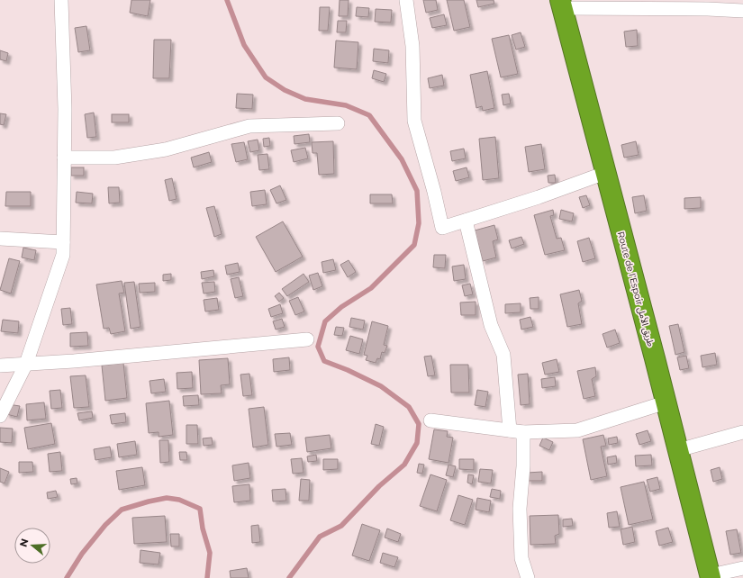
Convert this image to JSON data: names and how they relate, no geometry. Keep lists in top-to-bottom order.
{
  "streets": {
    "highway": ["Route de l’Espoir طريق الأمل"]
  },
  "north": "left"
}
